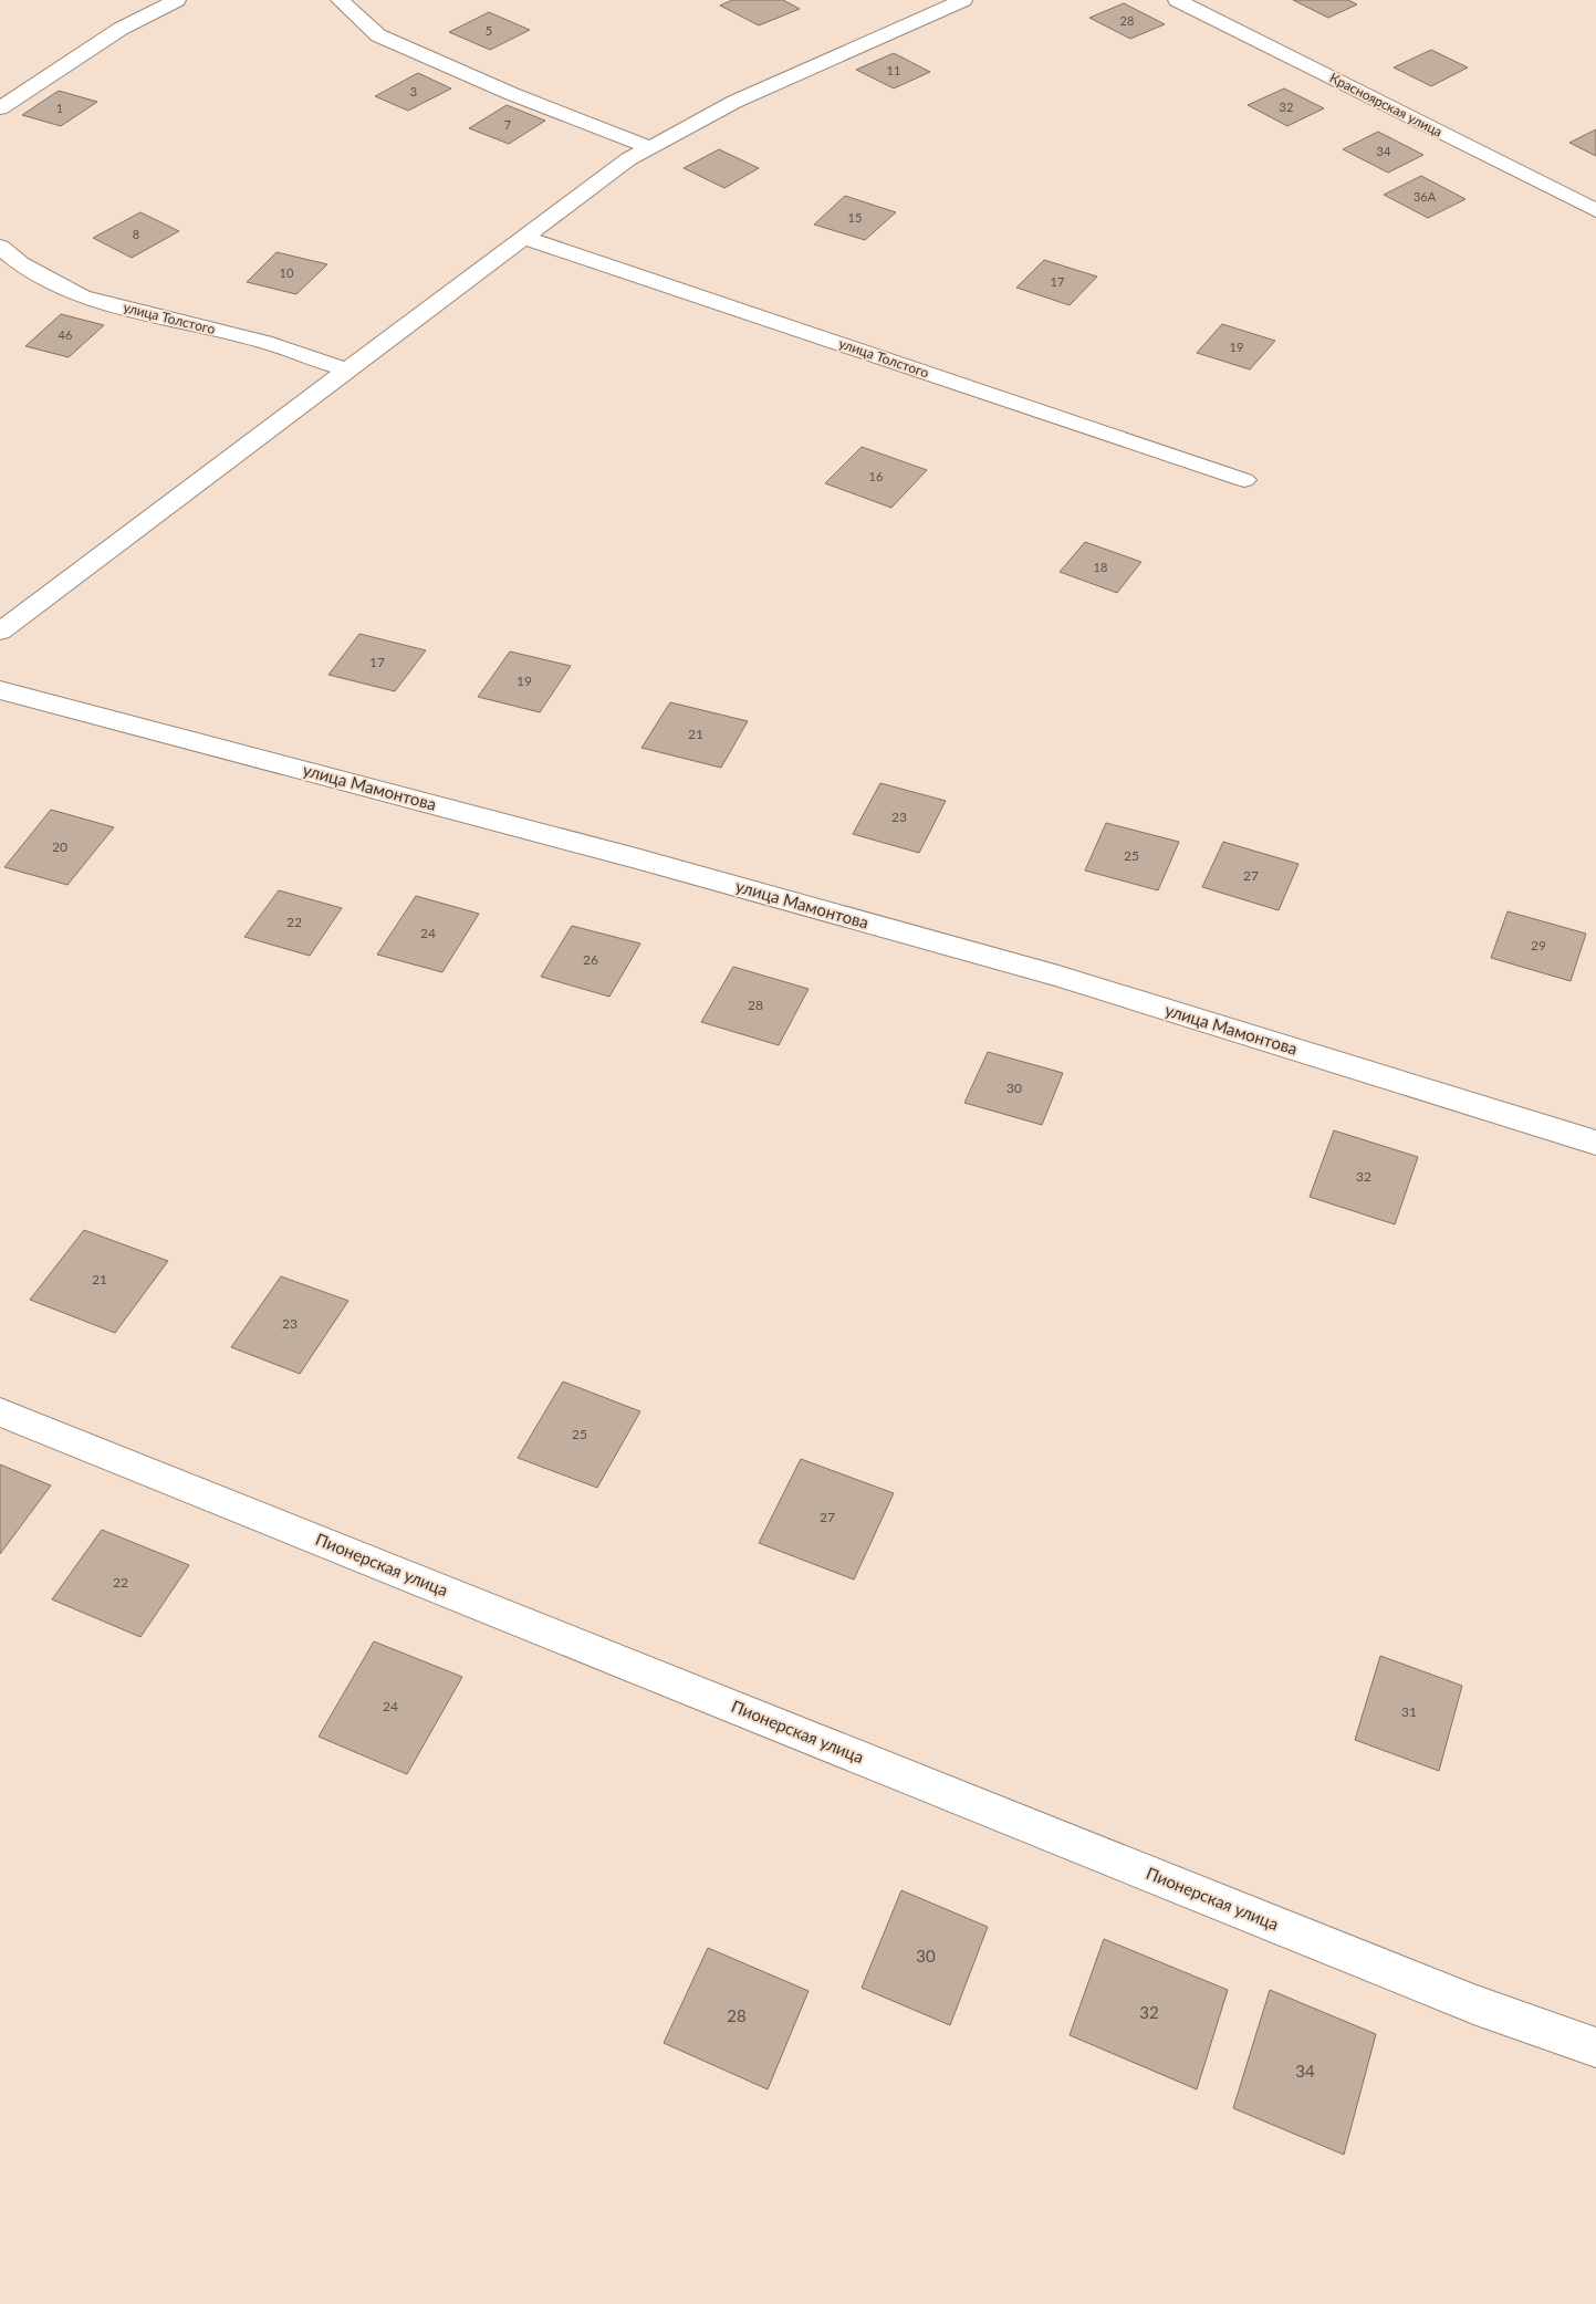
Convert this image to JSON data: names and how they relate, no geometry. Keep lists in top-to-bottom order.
{
  "streets": {
    "street": [
      "Красноярская улица",
      "улица Толстого",
      "улица Мамонтова",
      "Пионерская улица"
    ]
  },
  "house_numbers": [
    "28",
    "5",
    "11",
    "3",
    "32",
    "1",
    "7",
    "34",
    "36А",
    "15",
    "8",
    "10",
    "17",
    "46",
    "19",
    "16",
    "18",
    "17",
    "19",
    "21",
    "23",
    "20",
    "25",
    "27",
    "22",
    "24",
    "29",
    "26",
    "28",
    "30",
    "32",
    "21",
    "23",
    "25",
    "27",
    "22",
    "24",
    "31",
    "30",
    "32",
    "28",
    "34"
  ]
}
